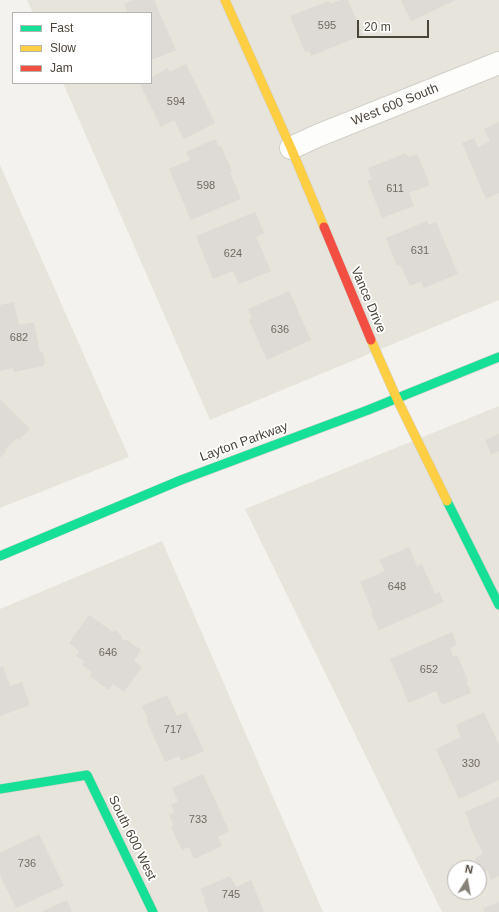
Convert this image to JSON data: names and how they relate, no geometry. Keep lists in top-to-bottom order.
{
  "streets": {
    "street": [
      "West 600 South",
      "Vance Drive",
      "Layton Parkway",
      "South 600 West"
    ]
  },
  "crossings": [
    ["West 600 South", "Vance Drive"],
    ["Vance Drive", "Layton Parkway"]
  ],
  "house_numbers": [
    "595",
    "594",
    "598",
    "611",
    "631",
    "624",
    "636",
    "682",
    "648",
    "646",
    "652",
    "717",
    "330",
    "733",
    "736",
    "745"
  ],
  "legend": ["Fast", "Slow", "Jam"],
  "scale_bar": "20 m",
  "north": "top"
}
